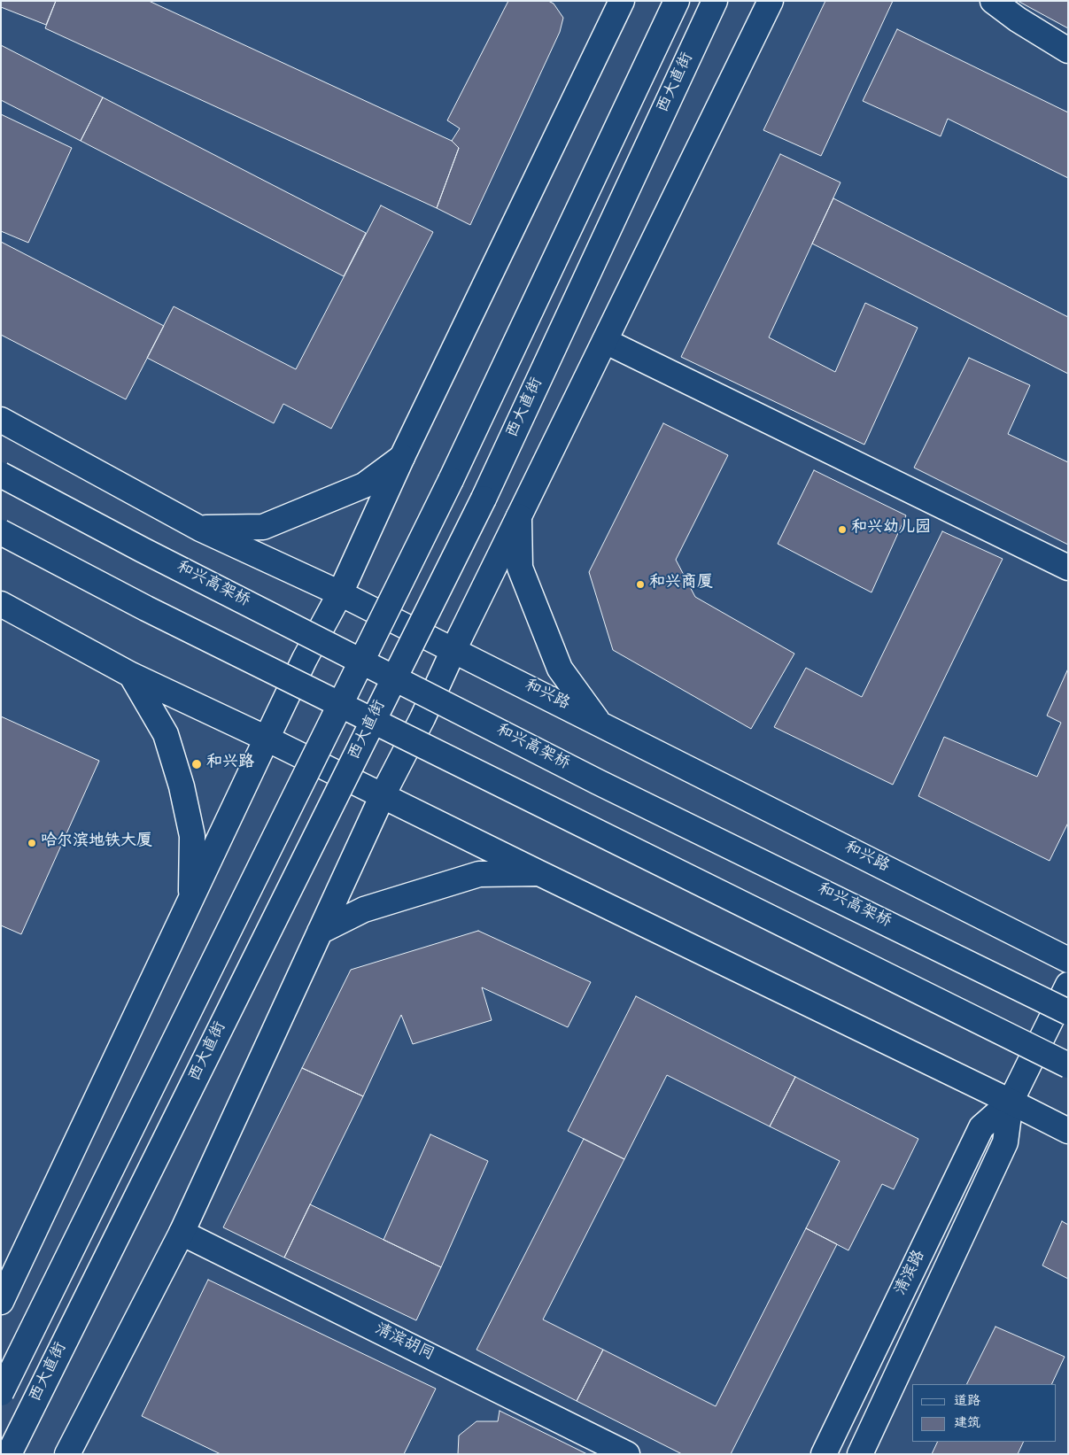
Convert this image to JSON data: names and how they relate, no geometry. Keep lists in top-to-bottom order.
{
  "streets": {
    "main road": [
      "西大直街",
      "和兴高架桥",
      "和兴路",
      "清滨路",
      "清滨胡同"
    ]
  },
  "places": [
    "和兴幼儿园",
    "和兴商厦",
    "和兴路",
    "哈尔滨地铁大厦"
  ],
  "legend": ["道路", "建筑"]
}
